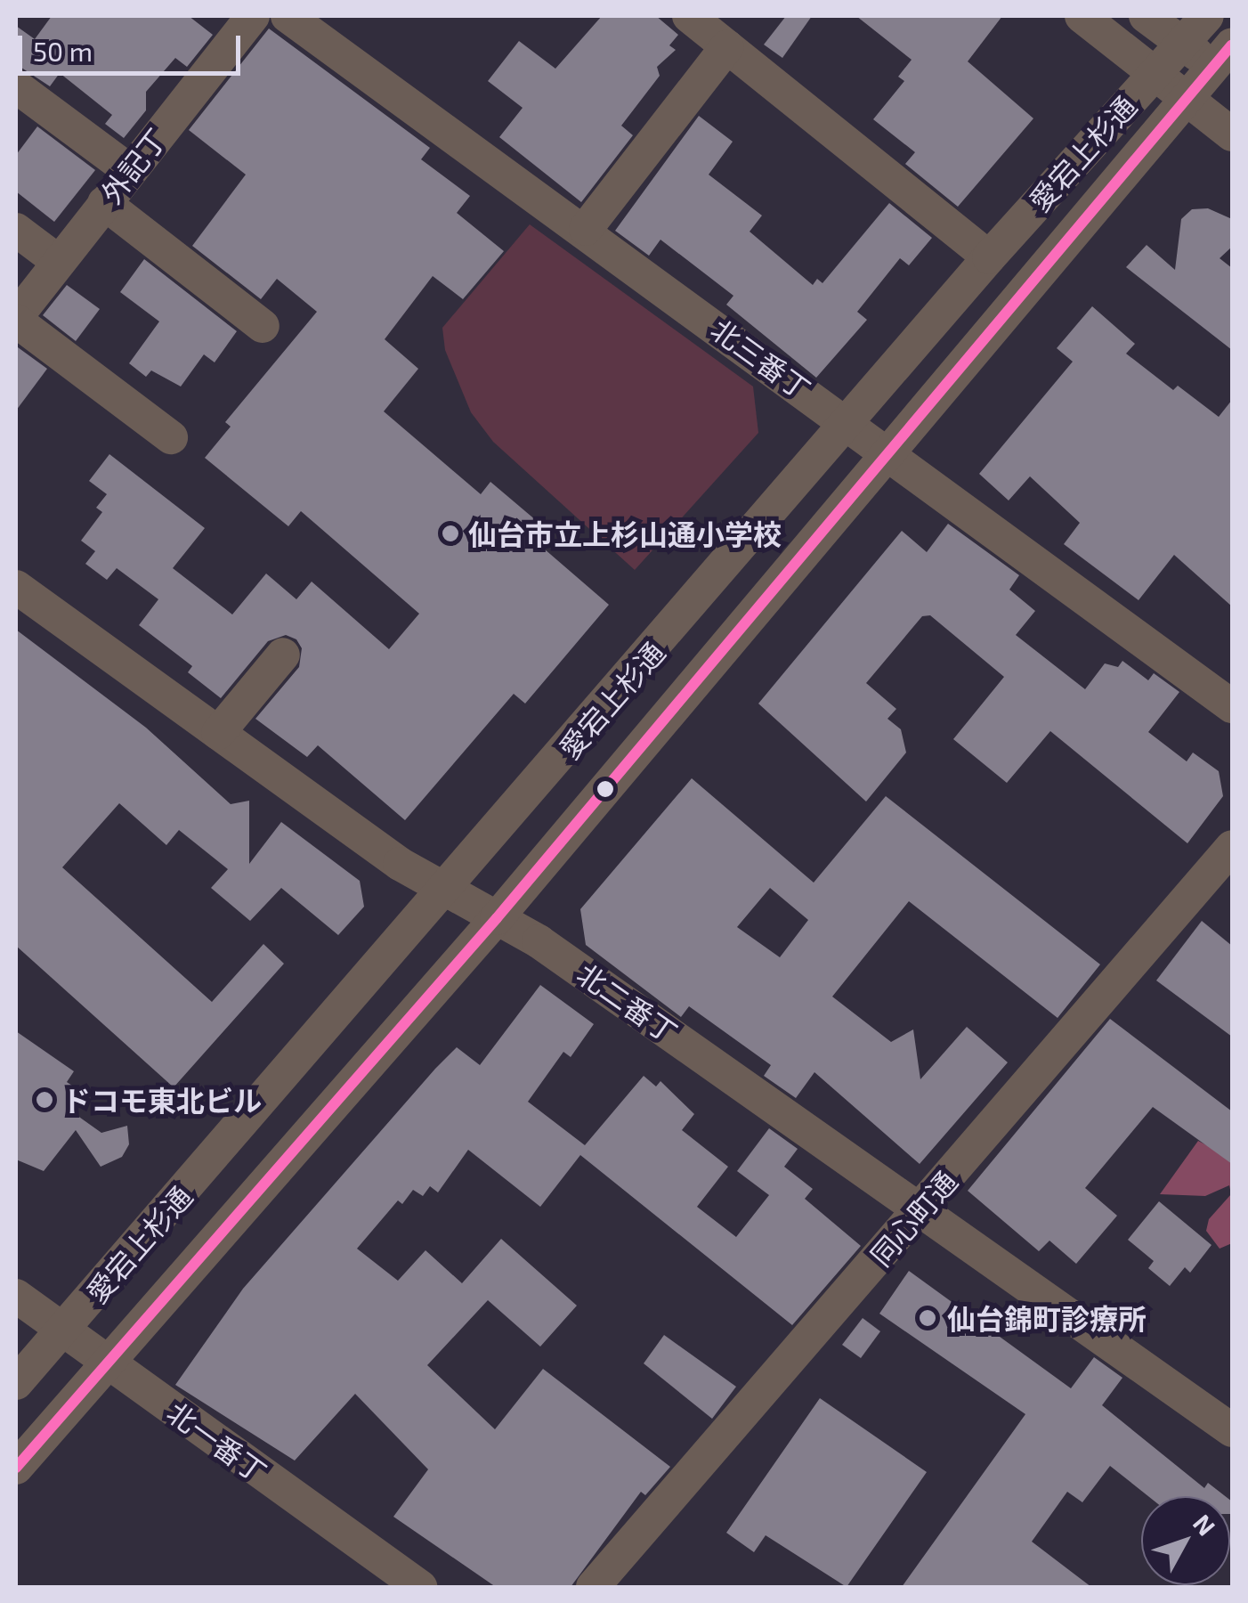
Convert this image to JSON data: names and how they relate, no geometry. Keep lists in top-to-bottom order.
{
  "streets": {
    "street": [
      "愛宕上杉通",
      "外記丁",
      "北三番丁",
      "北二番丁",
      "同心町通",
      "北一番丁"
    ]
  },
  "crossings": [
    ["愛宕上杉通", "北三番丁"],
    ["愛宕上杉通", "北二番丁"],
    ["愛宕上杉通", "北一番丁"],
    ["北二番丁", "同心町通"]
  ],
  "places": ["仙台市立上杉山通小学校", "ドコモ東北ビル", "仙台錦町診療所"],
  "scale_bar": "50 m",
  "north": "top right"
}
